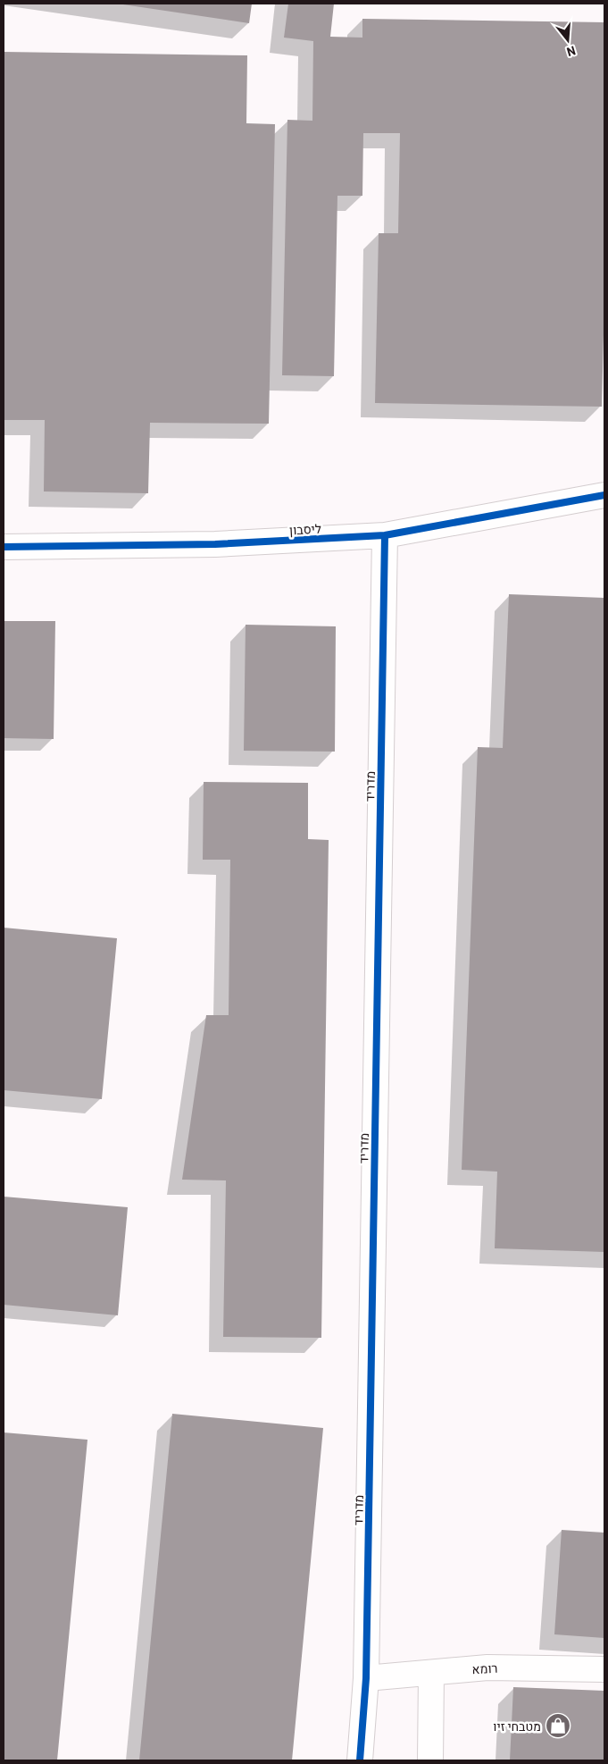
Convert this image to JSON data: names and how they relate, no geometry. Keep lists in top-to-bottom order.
{
  "streets": {
    "street": ["ליסבון", "מדריד", "רומא"]
  },
  "crossings": [
    ["ליסבון", "מדריד"],
    ["מדריד", "רומא"]
  ],
  "places": {
    "shop": ["מטבחי זיו"]
  },
  "north": "bottom"
}
